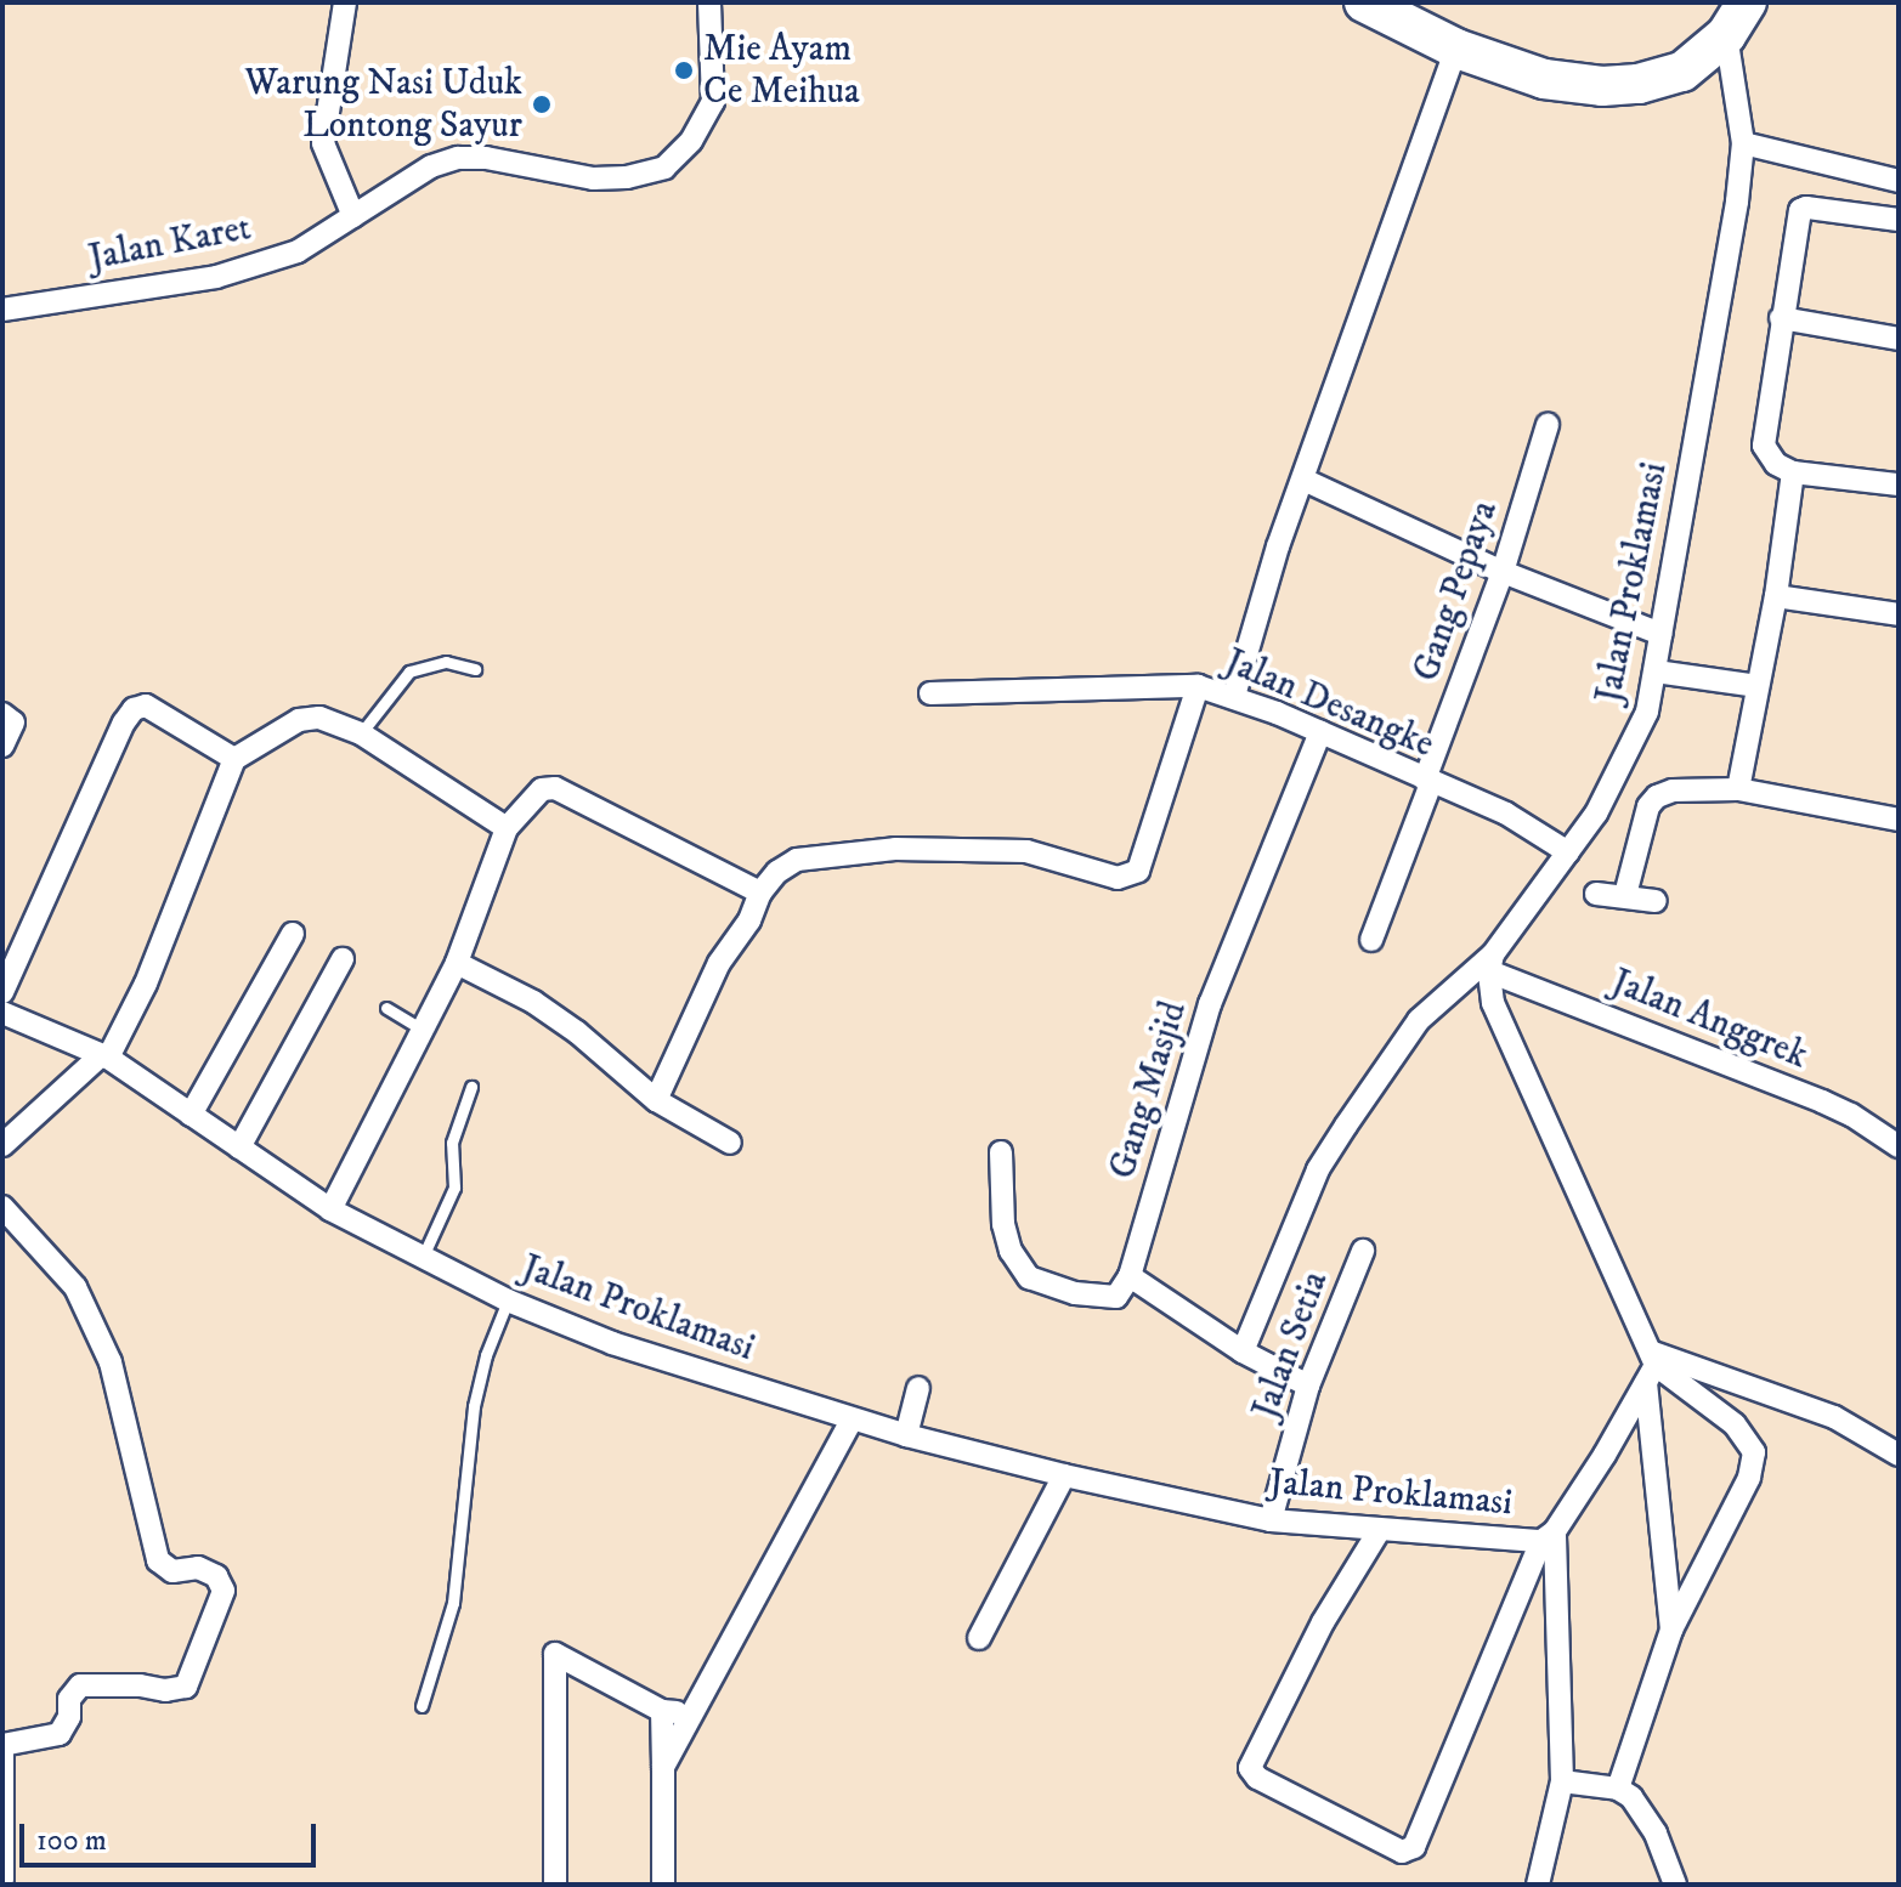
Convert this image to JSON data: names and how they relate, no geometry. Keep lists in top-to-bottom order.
{
  "streets": {
    "street": [
      "Jalan Karet",
      "Jalan Proklamasi",
      "Gang Pepaya",
      "Jalan Desangke",
      "Jalan Anggrek",
      "Gang Masjid",
      "Jalan Setia"
    ]
  },
  "crossings": [
    ["Jalan Proklamasi", "Jalan Desangke"],
    ["Jalan Proklamasi", "Jalan Anggrek"],
    ["Jalan Proklamasi", "Jalan Setia"],
    ["Gang Pepaya", "Jalan Desangke"],
    ["Jalan Desangke", "Gang Masjid"]
  ],
  "places": ["Mie Ayam Ce Meihua", "Warung Nasi Uduk Lontong Sayur"],
  "scale_bar": "100 m"
}
